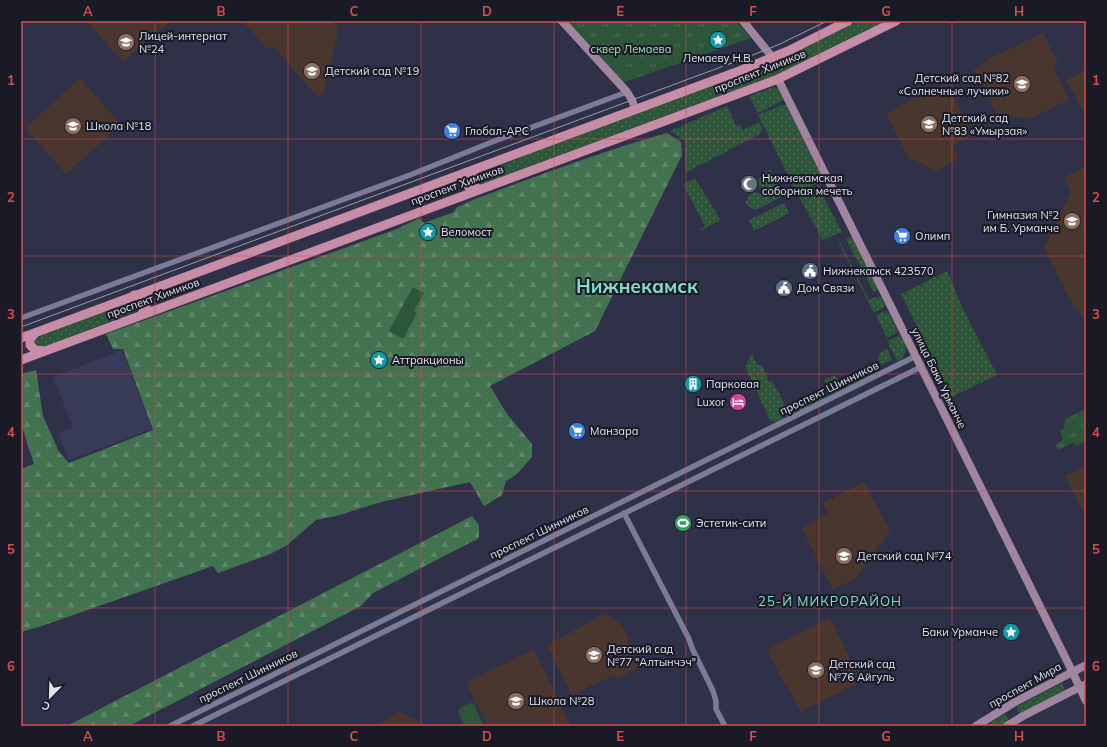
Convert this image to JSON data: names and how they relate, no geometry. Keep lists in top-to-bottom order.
{
  "streets": {
    "main road": ["проспект Химиков"],
    "street": ["улица Баки Урманче", "проспект Шинников", "проспект Мира"]
  },
  "crossings": [
    ["проспект Химиков", "улица Баки Урманче"],
    ["улица Баки Урманче", "проспект Шинников"],
    ["улица Баки Урманче", "проспект Мира"]
  ],
  "districts": ["Нижнекамск", "25-Й МИКРОРАЙОН"],
  "parks": ["сквер Лемаева"],
  "places": {
    "place": [
      "Лемаеву Н.В.",
      "Веломост",
      "Аттракционы",
      "Баки Урманче"
    ],
    "school or university": [
      "Лицей-интернат №24",
      "Детский сад №19",
      "Детский сад №82 «Солнечные лучики»",
      "Детский сад №83 «Умырзая»",
      "Школа №18",
      "Гимназия №2 им Б. Урманче",
      "Детский сад №74",
      "Детский сад №77 \"Алтынчэч\"",
      "Детский сад №76 Айгуль",
      "Школа №28"
    ],
    "supermarket": ["Глобал-АРС", "Олимп", "Манзара"],
    "mosque": ["Нижнекамская соборная мечеть"],
    "public building": ["Нижнекамск 423570", "Дом Связи"],
    "building": ["Парковая"],
    "hotel": ["Luxor"],
    "sports": ["Эстетик-сити"]
  },
  "north": "bottom left",
  "grid": {
    "columns": [
      "A",
      "B",
      "C",
      "D",
      "E",
      "F",
      "G",
      "H"
    ],
    "rows": [
      "1",
      "2",
      "3",
      "4",
      "5",
      "6"
    ]
  }
}
